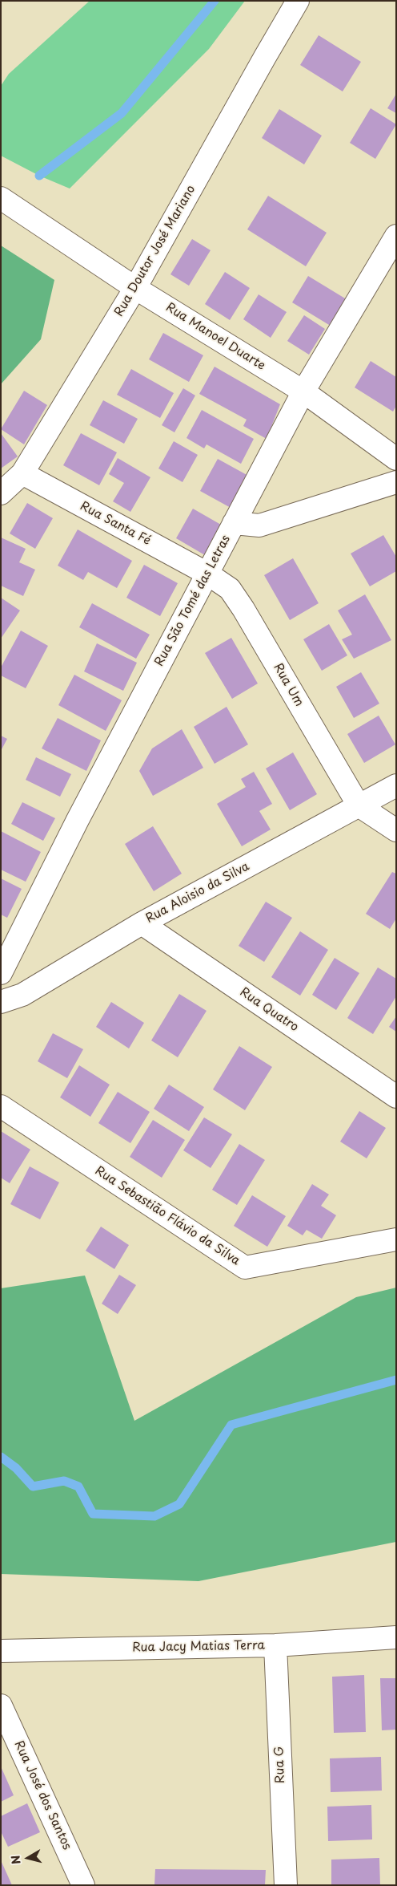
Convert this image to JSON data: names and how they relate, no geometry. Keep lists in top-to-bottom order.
{
  "streets": {
    "street": [
      "Rua Doutor José Mariano",
      "Rua Manoel Duarte",
      "Rua Santa Fé",
      "Rua São Tomé das Letras",
      "Rua Um",
      "Rua Aloisio da Silva",
      "Rua Quatro",
      "Rua Sebastião Flávio da Silva",
      "Rua Jacy Matias Terra",
      "Rua G",
      "Rua José dos Santos"
    ]
  },
  "crossings": [
    ["Rua Doutor José Mariano", "Rua Manoel Duarte"],
    ["Rua Doutor José Mariano", "Rua Santa Fé"],
    ["Rua Manoel Duarte", "Rua São Tomé das Letras"],
    ["Rua Santa Fé", "Rua São Tomé das Letras"],
    ["Rua Santa Fé", "Rua Um"],
    ["Rua São Tomé das Letras", "Rua Um"],
    ["Rua Um", "Rua Aloisio da Silva"],
    ["Rua Aloisio da Silva", "Rua Quatro"],
    ["Rua Jacy Matias Terra", "Rua G"]
  ],
  "north": "left"
}
